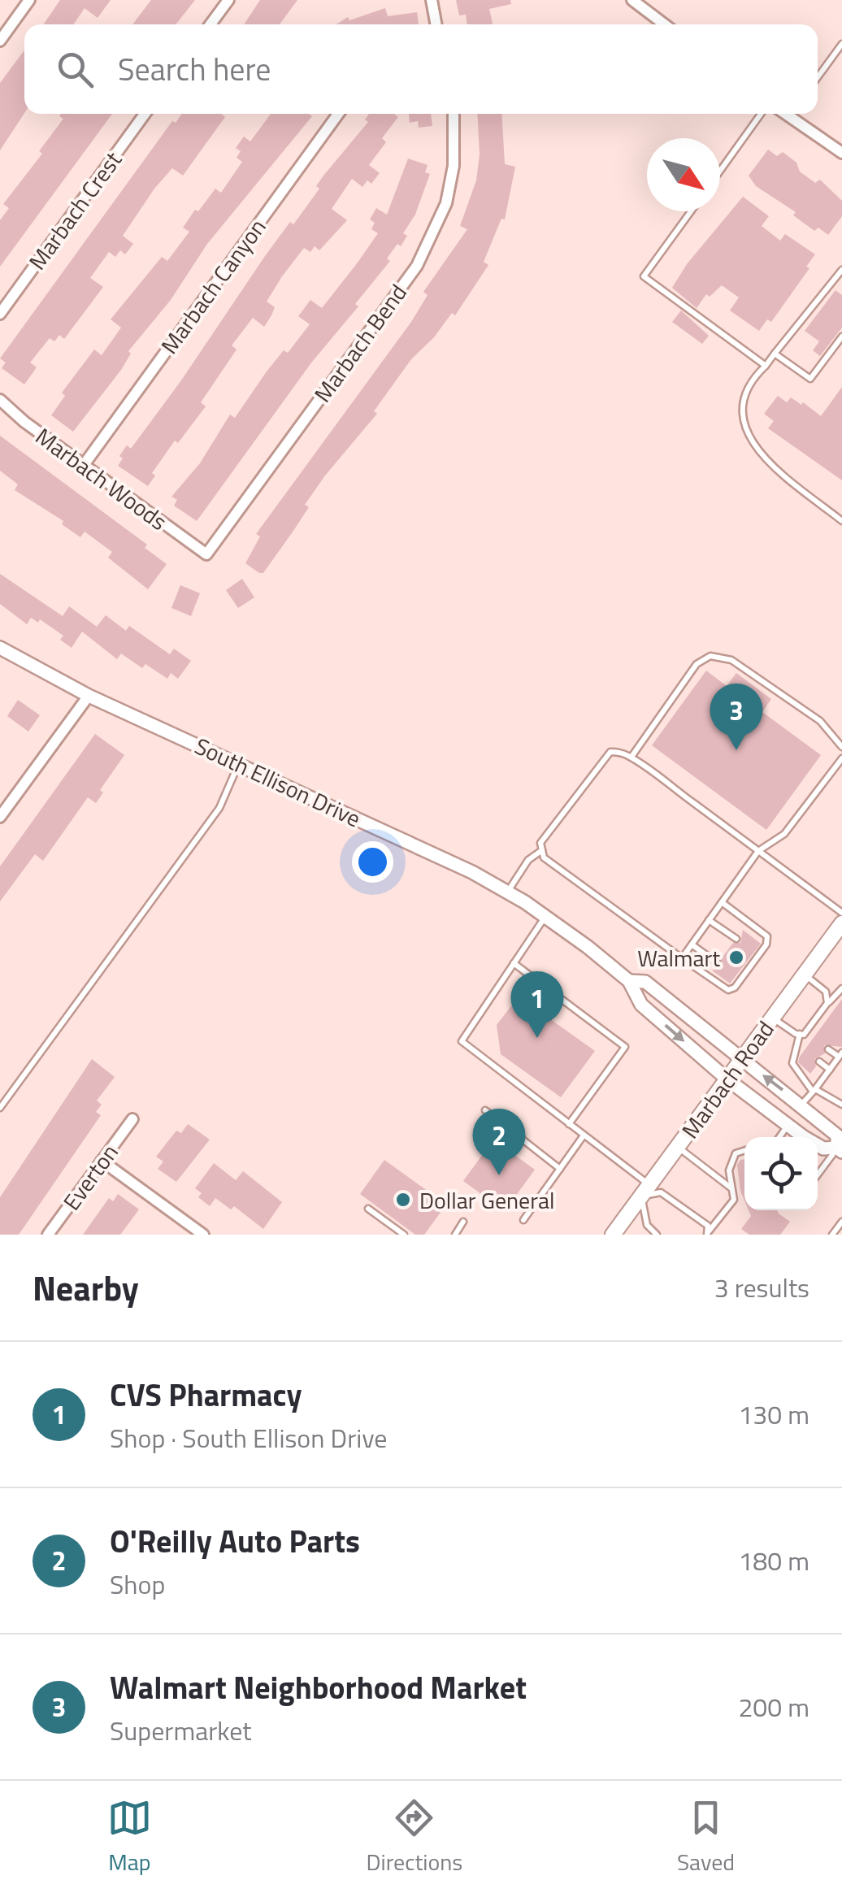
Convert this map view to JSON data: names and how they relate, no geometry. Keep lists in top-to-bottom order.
{
  "streets": {
    "main road": ["Marbach Road"],
    "street": [
      "Marbach Crest",
      "Marbach Canyon",
      "Marbach Bend",
      "Marbach Woods",
      "South Ellison Drive",
      "Everton"
    ]
  },
  "crossings": [
    ["Marbach Canyon", "Marbach Woods"],
    ["Marbach Bend", "Marbach Woods"],
    ["South Ellison Drive", "Marbach Road"]
  ],
  "places": ["Walmart", "Dollar General"],
  "north": "bottom right",
  "page": {
    "search": "Search here",
    "pins": ["3", "1", "2"],
    "heading": ["Nearby", "3 results"],
    "list": [
      {
        "mark": "1",
        "name": "CVS Pharmacy",
        "note": "Shop · South Ellison Drive",
        "value": "130 m"
      },
      {
        "mark": "2",
        "name": "O'Reilly Auto Parts",
        "note": "Shop",
        "value": "180 m"
      },
      {
        "mark": "3",
        "name": "Walmart Neighborhood Market",
        "note": "Supermarket",
        "value": "200 m"
      }
    ],
    "nav": ["Map", "Directions", "Saved"]
  }
}
